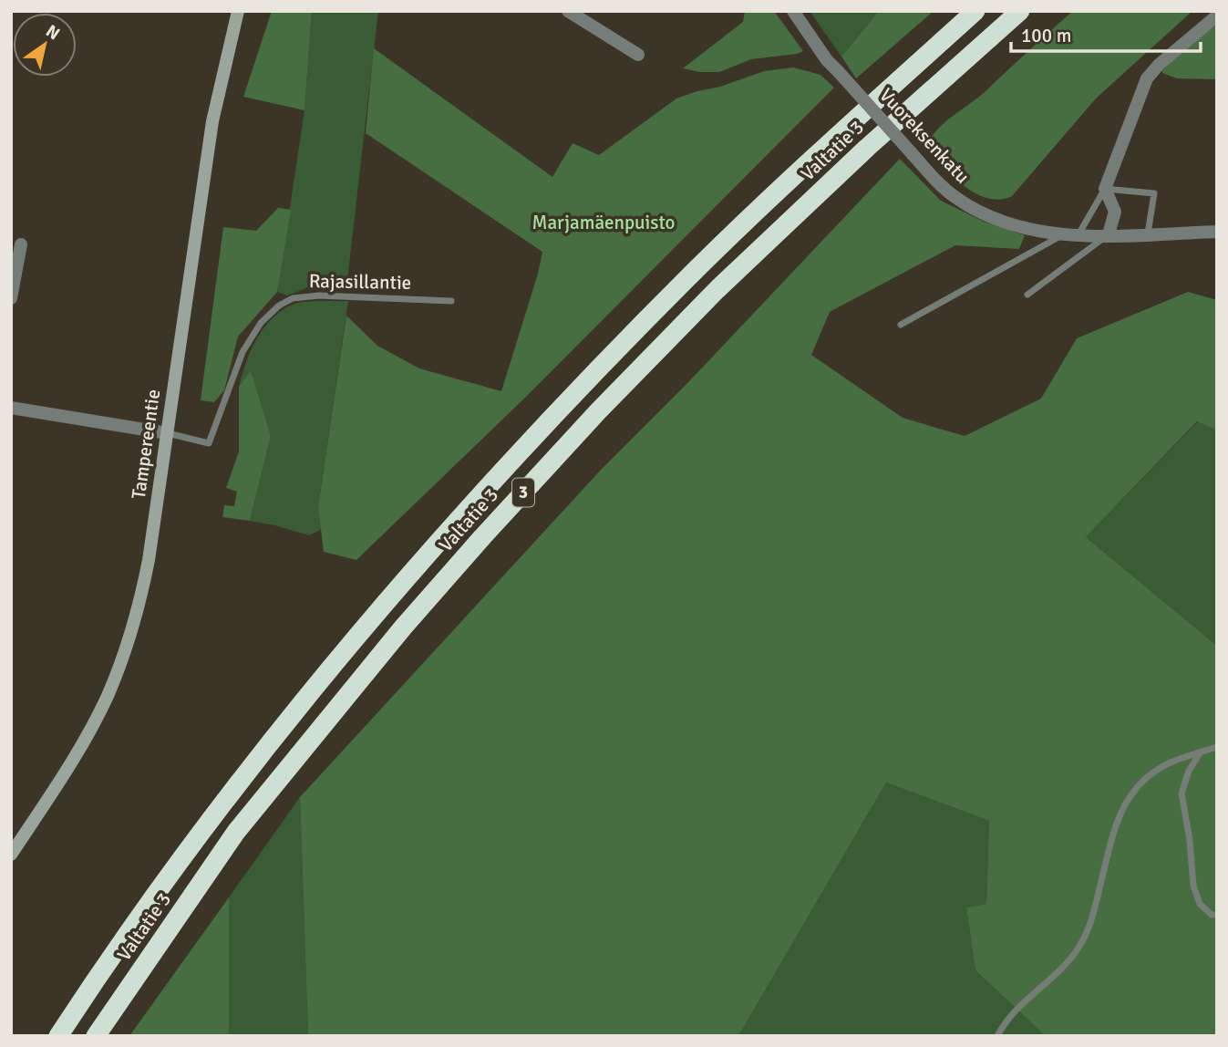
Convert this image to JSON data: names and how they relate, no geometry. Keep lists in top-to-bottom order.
{
  "streets": {
    "highway": ["Valtatie 3", "3"],
    "main road": ["Tampereentie"],
    "street": ["Vuoreksenkatu"],
    "lane": ["Rajasillantie"]
  },
  "crossings": [
    ["Rajasillantie", "Tampereentie"]
  ],
  "parks": ["Marjamäenpuisto"],
  "scale_bar": "100 m",
  "north": "top right"
}
